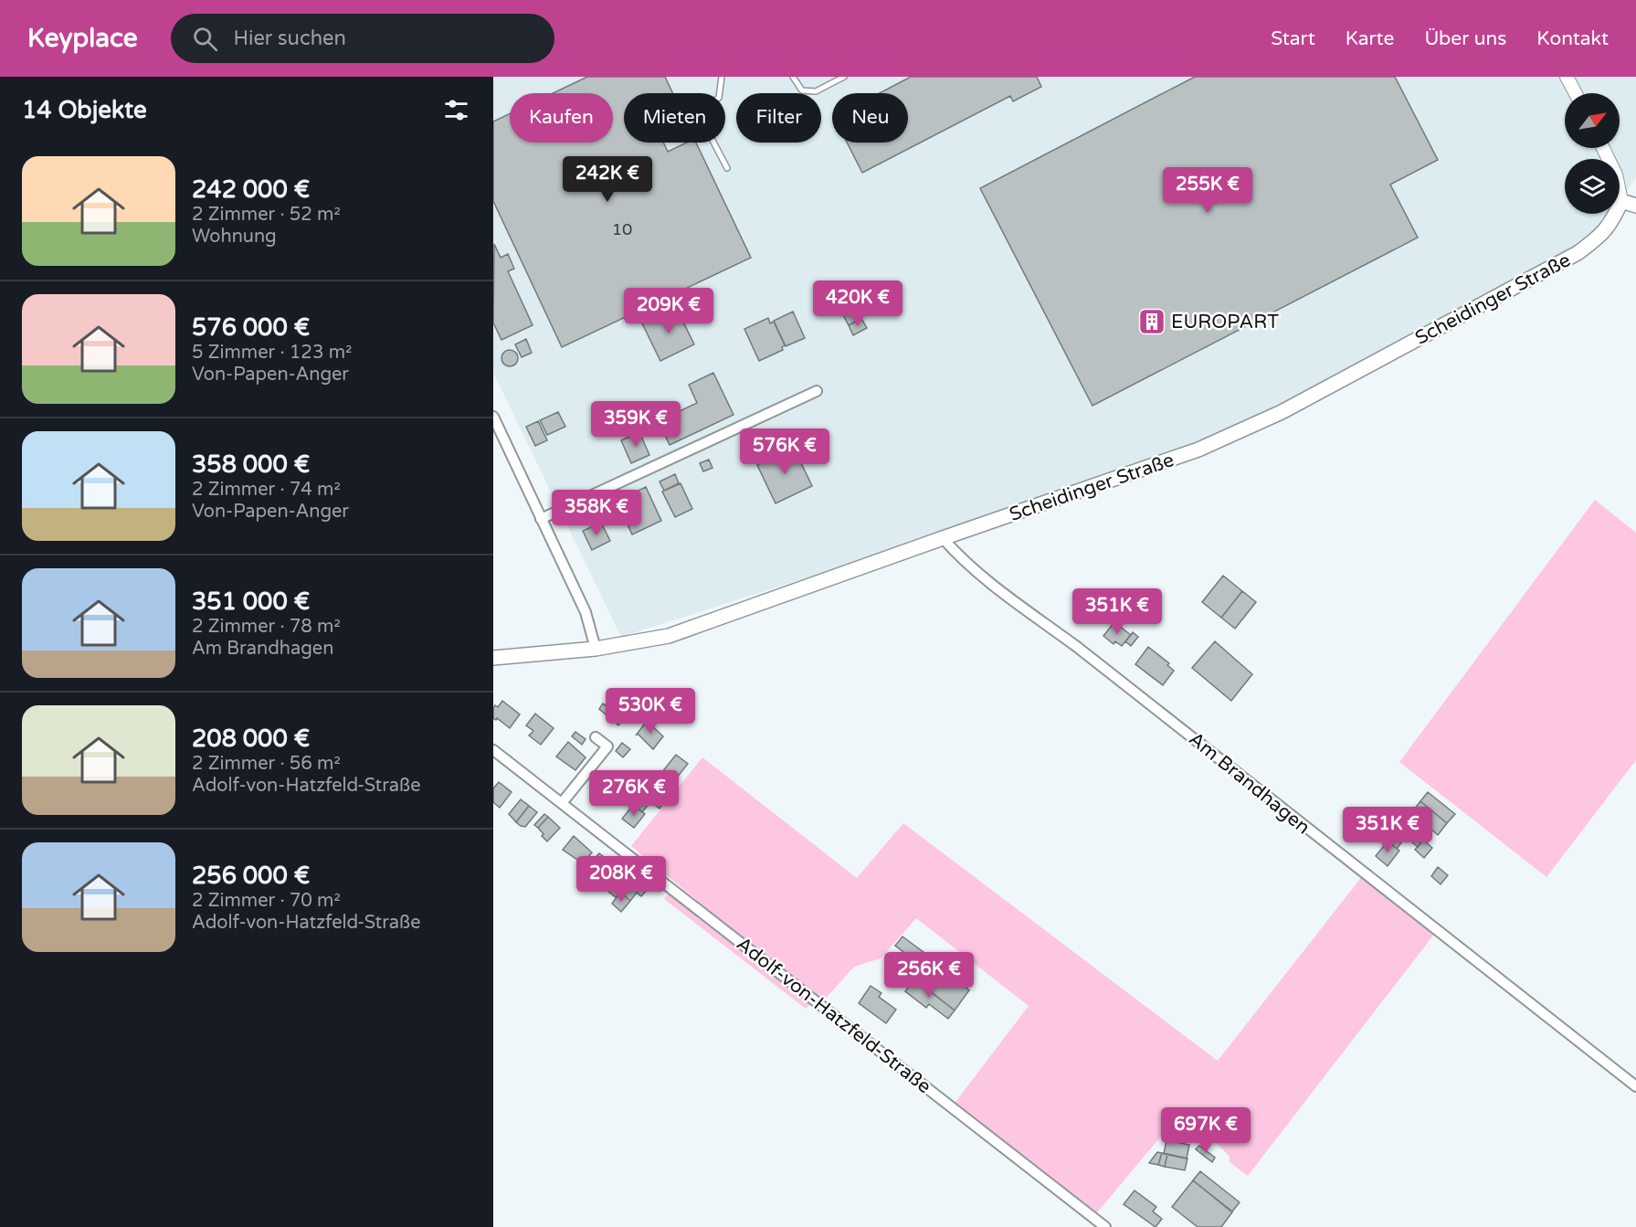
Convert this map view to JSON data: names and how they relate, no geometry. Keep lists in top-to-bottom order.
{
  "streets": {
    "main road": ["Scheidinger Straße"],
    "street": ["Am Brandhagen", "Adolf-von-Hatzfeld-Straße"]
  },
  "crossings": [
    ["Scheidinger Straße", "Am Brandhagen"]
  ],
  "places": {
    "building": ["EUROPART"]
  },
  "house_numbers": ["10"],
  "north": "top right",
  "page": {
    "header": "Keyplace",
    "search": "Hier suchen",
    "nav": [
      "Start",
      "Karte",
      "Über uns",
      "Kontakt"
    ],
    "heading": "14 Objekte",
    "chip": [
      "Kaufen",
      "Mieten",
      "Filter",
      "Neu"
    ],
    "list": [
      {
        "name": "242 000 €",
        "note": "2 Zimmer · 52 m² · Wohnung"
      },
      {
        "name": "576 000 €",
        "note": "5 Zimmer · 123 m² · Von-Papen-Anger"
      },
      {
        "name": "358 000 €",
        "note": "2 Zimmer · 74 m² · Von-Papen-Anger"
      },
      {
        "name": "351 000 €",
        "note": "2 Zimmer · 78 m² · Am Brandhagen"
      },
      {
        "name": "208 000 €",
        "note": "2 Zimmer · 56 m² · Adolf-von-Hatzfeld-Straße"
      },
      {
        "name": "256 000 €",
        "note": "2 Zimmer · 70 m² · Adolf-von-Hatzfeld-Straße"
      }
    ],
    "price": [
      "242K €",
      "255K €",
      "420K €",
      "209K €",
      "359K €",
      "576K €",
      "358K €",
      "351K €",
      "530K €",
      "276K €",
      "351K €",
      "208K €",
      "256K €",
      "697K €"
    ]
  }
}
